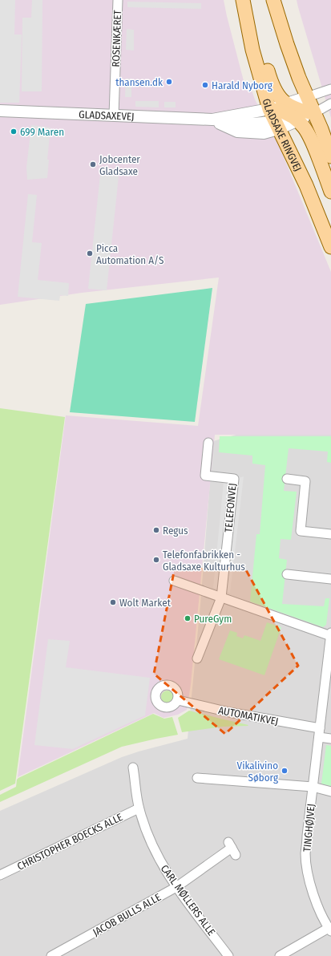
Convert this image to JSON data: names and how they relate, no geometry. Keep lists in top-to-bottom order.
{
  "streets": {
    "main road": ["GLADSAXE RINGVEJ"],
    "street": [
      "ROSENKÆRET",
      "GLADSAXEVEJ",
      "TELEFONVEJ",
      "AUTOMATIKVEJ",
      "TINGHØJVEJ",
      "CHRISTOPHER BOECKS ALLE",
      "CARL MØLLERS ALLE",
      "JACOB BULLS ALLE"
    ]
  },
  "crossings": [
    ["ROSENKÆRET", "GLADSAXEVEJ"],
    ["GLADSAXEVEJ", "GLADSAXE RINGVEJ"],
    ["AUTOMATIKVEJ", "TINGHØJVEJ"],
    ["CHRISTOPHER BOECKS ALLE", "CARL MØLLERS ALLE"],
    ["CARL MØLLERS ALLE", "JACOB BULLS ALLE"]
  ],
  "places": [
    "thansen.dk",
    "Harald Nyborg",
    "699 Maren",
    "Jobcenter Gladsaxe",
    "Picca Automation A/S",
    "Regus",
    "Telefonfabrikken - Gladsaxe Kulturhus",
    "Wolt Market",
    "PureGym",
    "Vikalivino Søborg"
  ]
}
